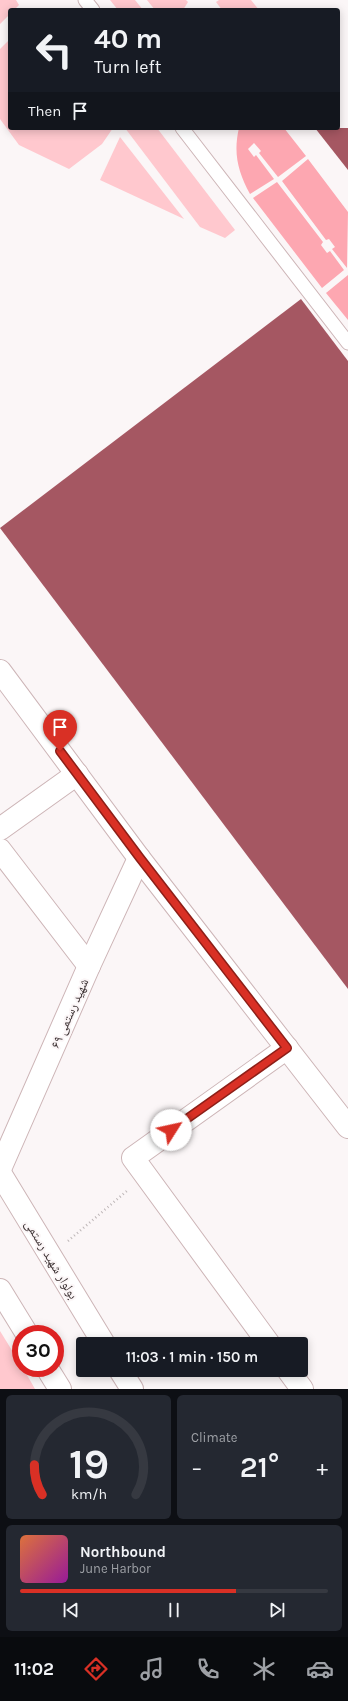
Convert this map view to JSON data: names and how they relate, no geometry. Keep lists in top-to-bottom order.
{
  "streets": {
    "street": ["شهید رستمی ۶۹", "بولوار شهید رستمی"]
  },
  "page": {
    "turn": ["40 m", "Turn left"],
    "then": "Then",
    "limit": "30",
    "trip": "11:03 · 1 min · 150 m",
    "tile": "Climate",
    "heat": ["−", "21°", "+"],
    "song": ["Northbound", "June Harbor"],
    "tabs": "11:02",
    "gauge": ["19", "km/h"]
  }
}
